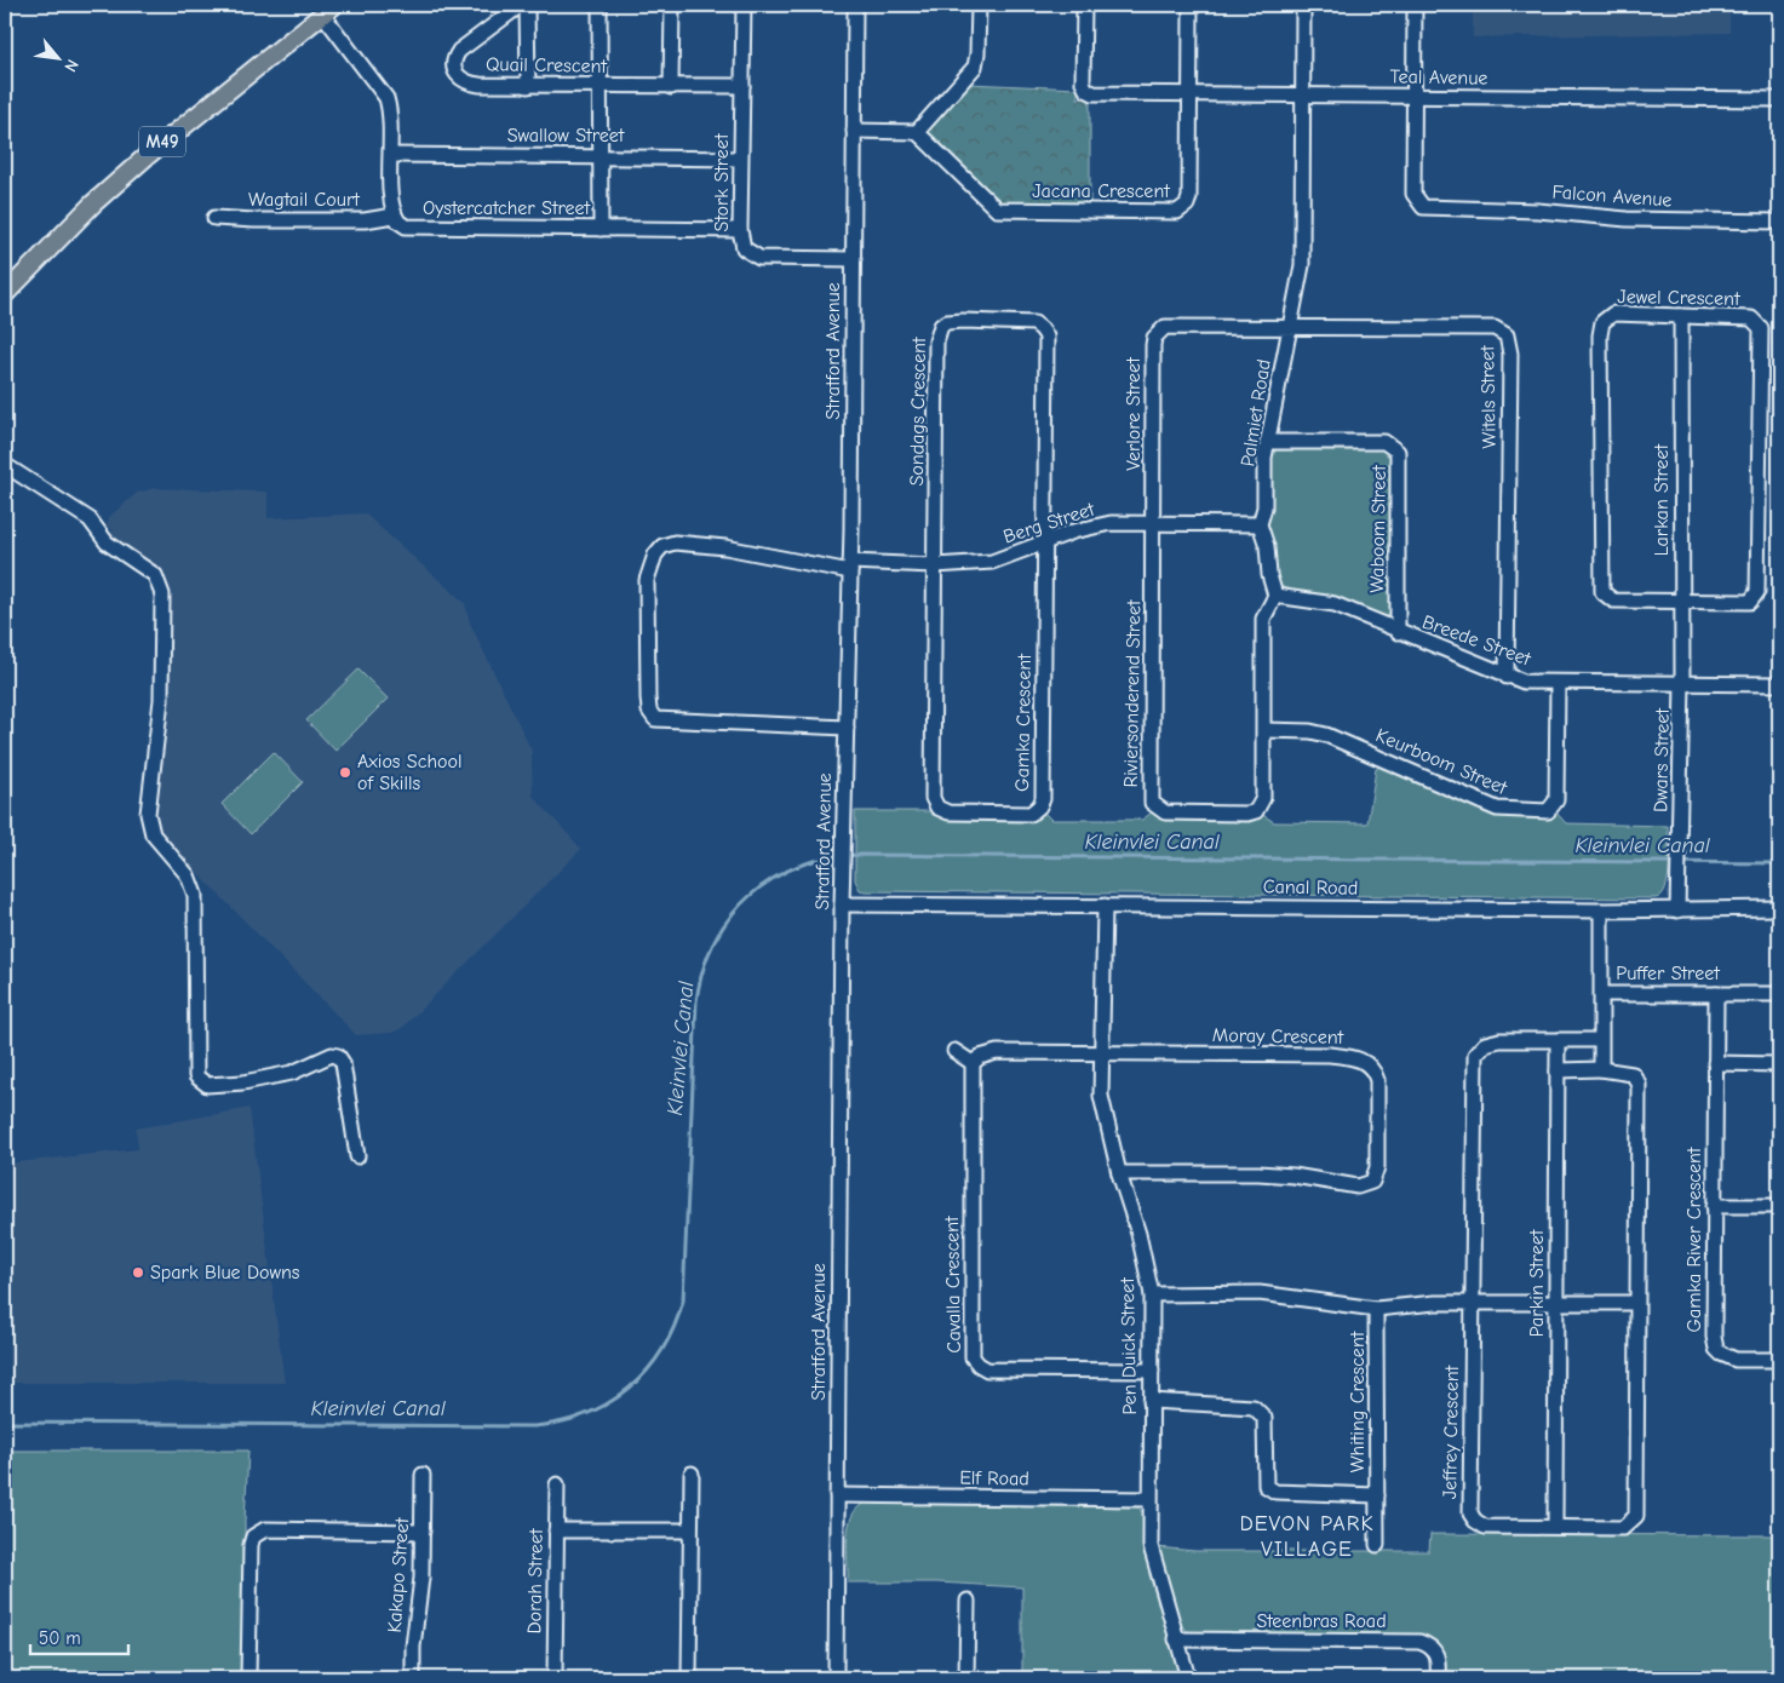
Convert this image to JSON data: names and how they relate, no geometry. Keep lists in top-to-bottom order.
{
  "streets": {
    "main road": ["M49"],
    "street": [
      "Quail Crescent",
      "Teal Avenue",
      "Swallow Street",
      "Stork Street",
      "Jacana Crescent",
      "Falcon Avenue",
      "Wagtail Court",
      "Oystercatcher Street",
      "Jewel Crescent",
      "Stratford Avenue",
      "Witels Street",
      "Sondags Crescent",
      "Palmiet Road",
      "Verlore Street",
      "Larkan Street",
      "Berg Street",
      "Waboom Street",
      "Breede Street",
      "Riviersonderend Street",
      "Gamka Crescent",
      "Dwars Street",
      "Keurboom Street",
      "Canal Road",
      "Puffer Street",
      "Moray Crescent",
      "Gamka River Crescent",
      "Parkin Street",
      "Cavalla Crescent",
      "Pen Duick Street",
      "Whiting Crescent",
      "Jeffrey Crescent",
      "Elf Road",
      "Kakapo Street",
      "Dorah Street",
      "Steenbras Road"
    ]
  },
  "crossings": [
    ["Quail Crescent", "Stork Street"],
    ["Teal Avenue", "Jacana Crescent"],
    ["Teal Avenue", "Falcon Avenue"],
    ["Teal Avenue", "Palmiet Road"],
    ["Swallow Street", "Stork Street"],
    ["Swallow Street", "Oystercatcher Street"],
    ["M49", "Oystercatcher Street"],
    ["Stork Street", "Oystercatcher Street"],
    ["Stork Street", "Stratford Avenue"],
    ["Wagtail Court", "Oystercatcher Street"],
    ["Jewel Crescent", "Larkan Street"],
    ["Stratford Avenue", "Berg Street"],
    ["Stratford Avenue", "Canal Road"],
    ["Stratford Avenue", "Elf Road"],
    ["Witels Street", "Palmiet Road"],
    ["Witels Street", "Verlore Street"],
    ["Witels Street", "Breede Street"],
    ["Sondags Crescent", "Berg Street"],
    ["Sondags Crescent", "Gamka Crescent"],
    ["Palmiet Road", "Verlore Street"],
    ["Palmiet Road", "Berg Street"],
    ["Palmiet Road", "Waboom Street"],
    ["Palmiet Road", "Breede Street"],
    ["Verlore Street", "Berg Street"],
    ["Verlore Street", "Riviersonderend Street"],
    ["Larkan Street", "Breede Street"],
    ["Larkan Street", "Dwars Street"],
    ["Berg Street", "Riviersonderend Street"],
    ["Berg Street", "Gamka Crescent"],
    ["Waboom Street", "Breede Street"],
    ["Breede Street", "Dwars Street"],
    ["Breede Street", "Keurboom Street"],
    ["Riviersonderend Street", "Keurboom Street"],
    ["Dwars Street", "Canal Road"],
    ["Canal Road", "Puffer Street"],
    ["Canal Road", "Pen Duick Street"],
    ["Puffer Street", "Gamka River Crescent"],
    ["Moray Crescent", "Pen Duick Street"],
    ["Parkin Street", "Whiting Crescent"],
    ["Parkin Street", "Jeffrey Crescent"],
    ["Cavalla Crescent", "Pen Duick Street"],
    ["Pen Duick Street", "Whiting Crescent"],
    ["Pen Duick Street", "Elf Road"],
    ["Pen Duick Street", "Steenbras Road"],
    ["Whiting Crescent", "Jeffrey Crescent"]
  ],
  "districts": ["DEVON PARK VILLAGE"],
  "water": ["Kleinvlei Canal"],
  "places": ["Axios School of Skills", "Spark Blue Downs"],
  "scale_bar": "50 m",
  "north": "bottom right"
}
